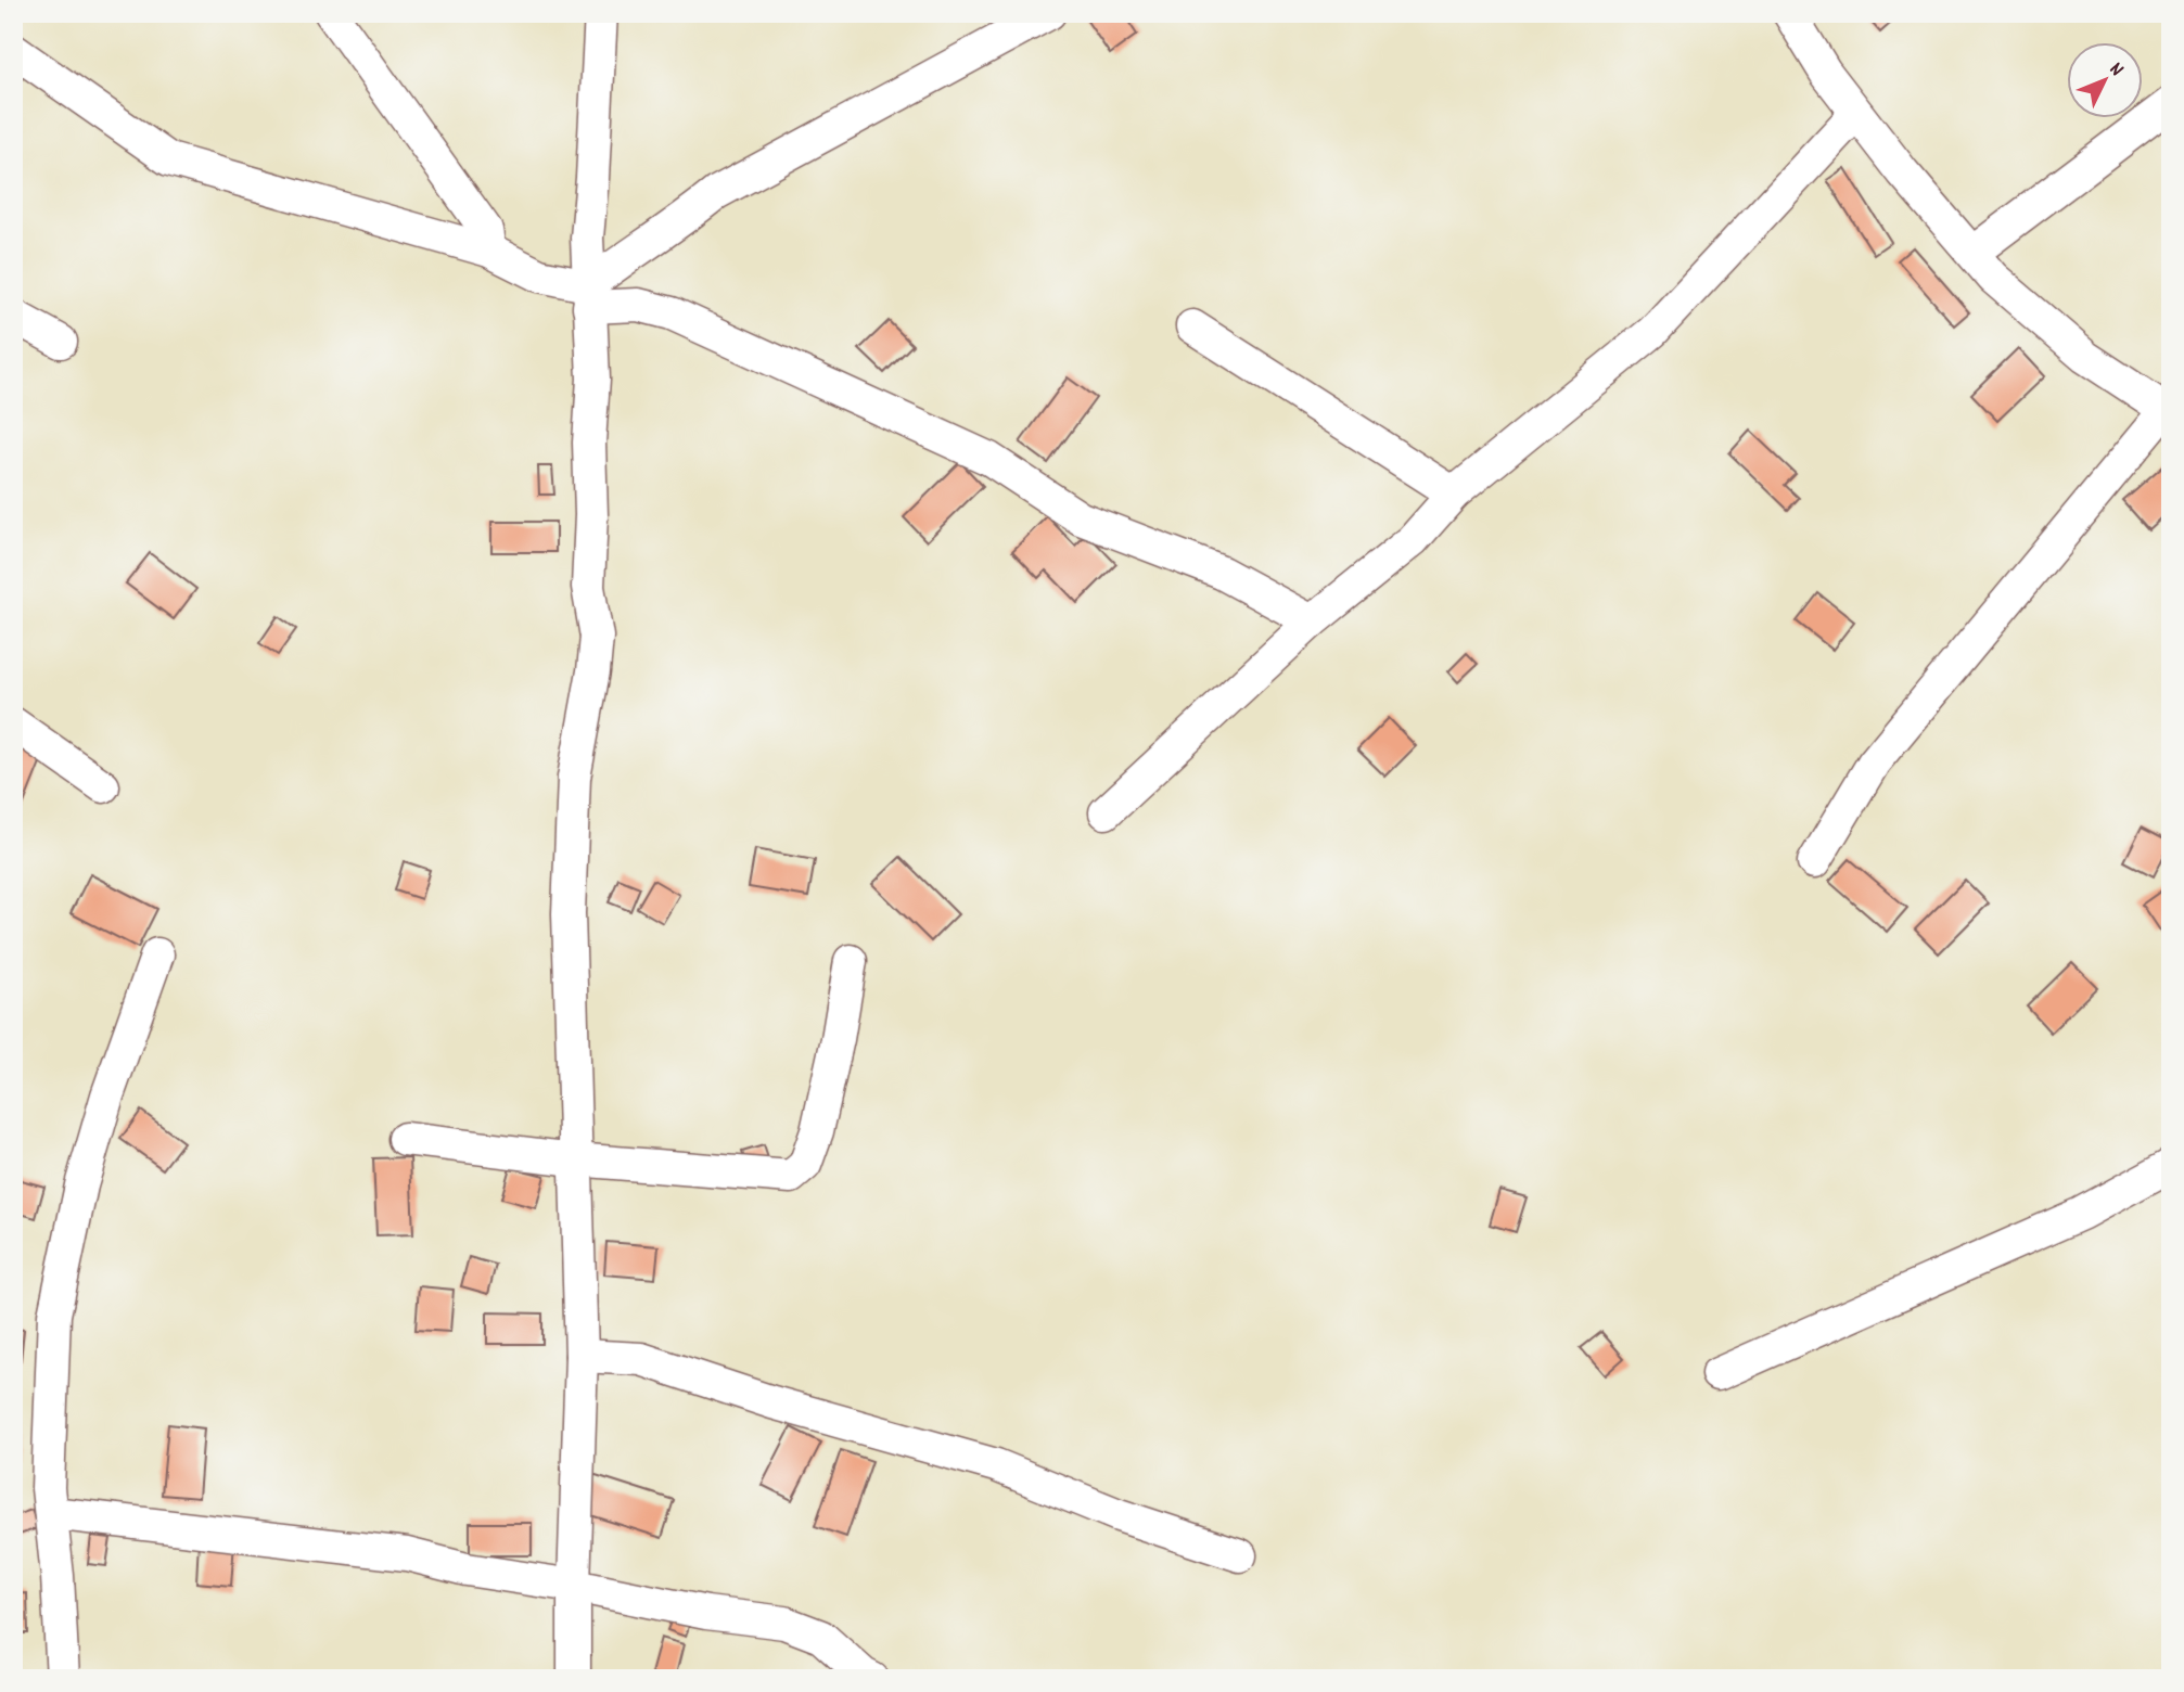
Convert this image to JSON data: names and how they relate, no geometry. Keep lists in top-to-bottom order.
{
  "north": "top right"
}
